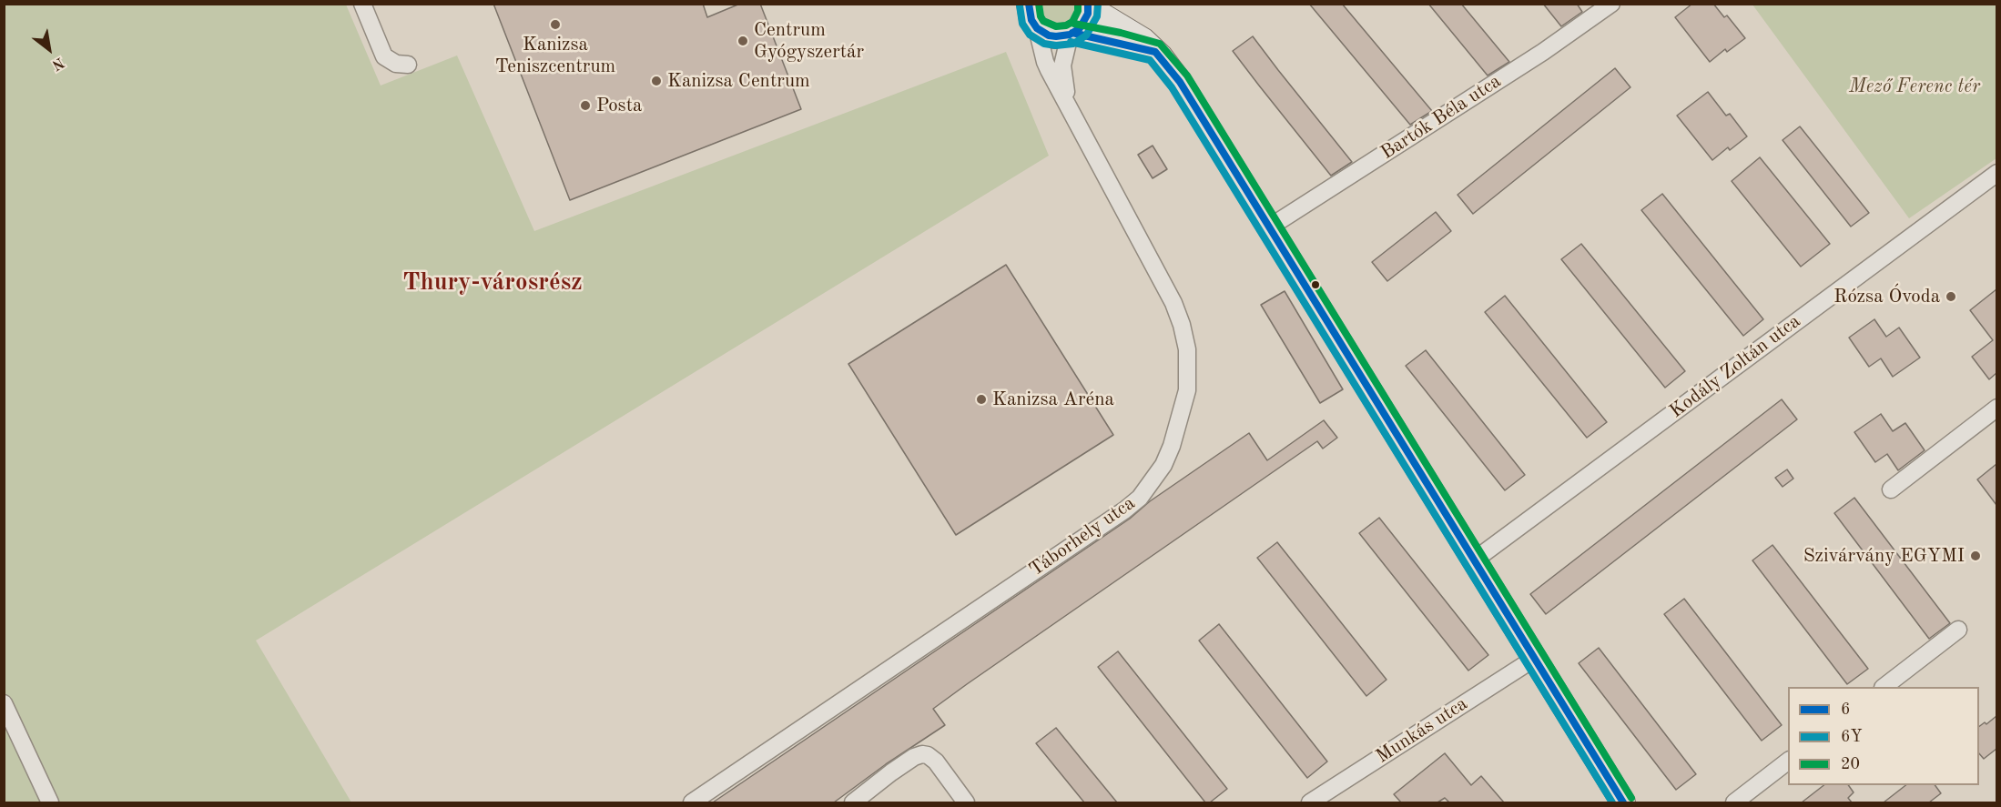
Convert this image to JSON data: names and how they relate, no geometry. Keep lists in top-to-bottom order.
{
  "streets": {
    "street": [
      "Bartók Béla utca",
      "Kodály Zoltán utca",
      "Táborhely utca",
      "Munkás utca"
    ]
  },
  "districts": ["Thury-városrész"],
  "parks": ["Mező Ferenc tér"],
  "places": [
    "Kanizsa Teniszcentrum",
    "Centrum Gyógyszertár",
    "Kanizsa Centrum",
    "Posta",
    "Rózsa Óvoda",
    "Kanizsa Aréna",
    "Szivárvány EGYMI"
  ],
  "lines": ["transit line 6", "transit line 6Y", "transit line 20"],
  "legend": ["6", "6Y", "20"],
  "north": "bottom right"
}
